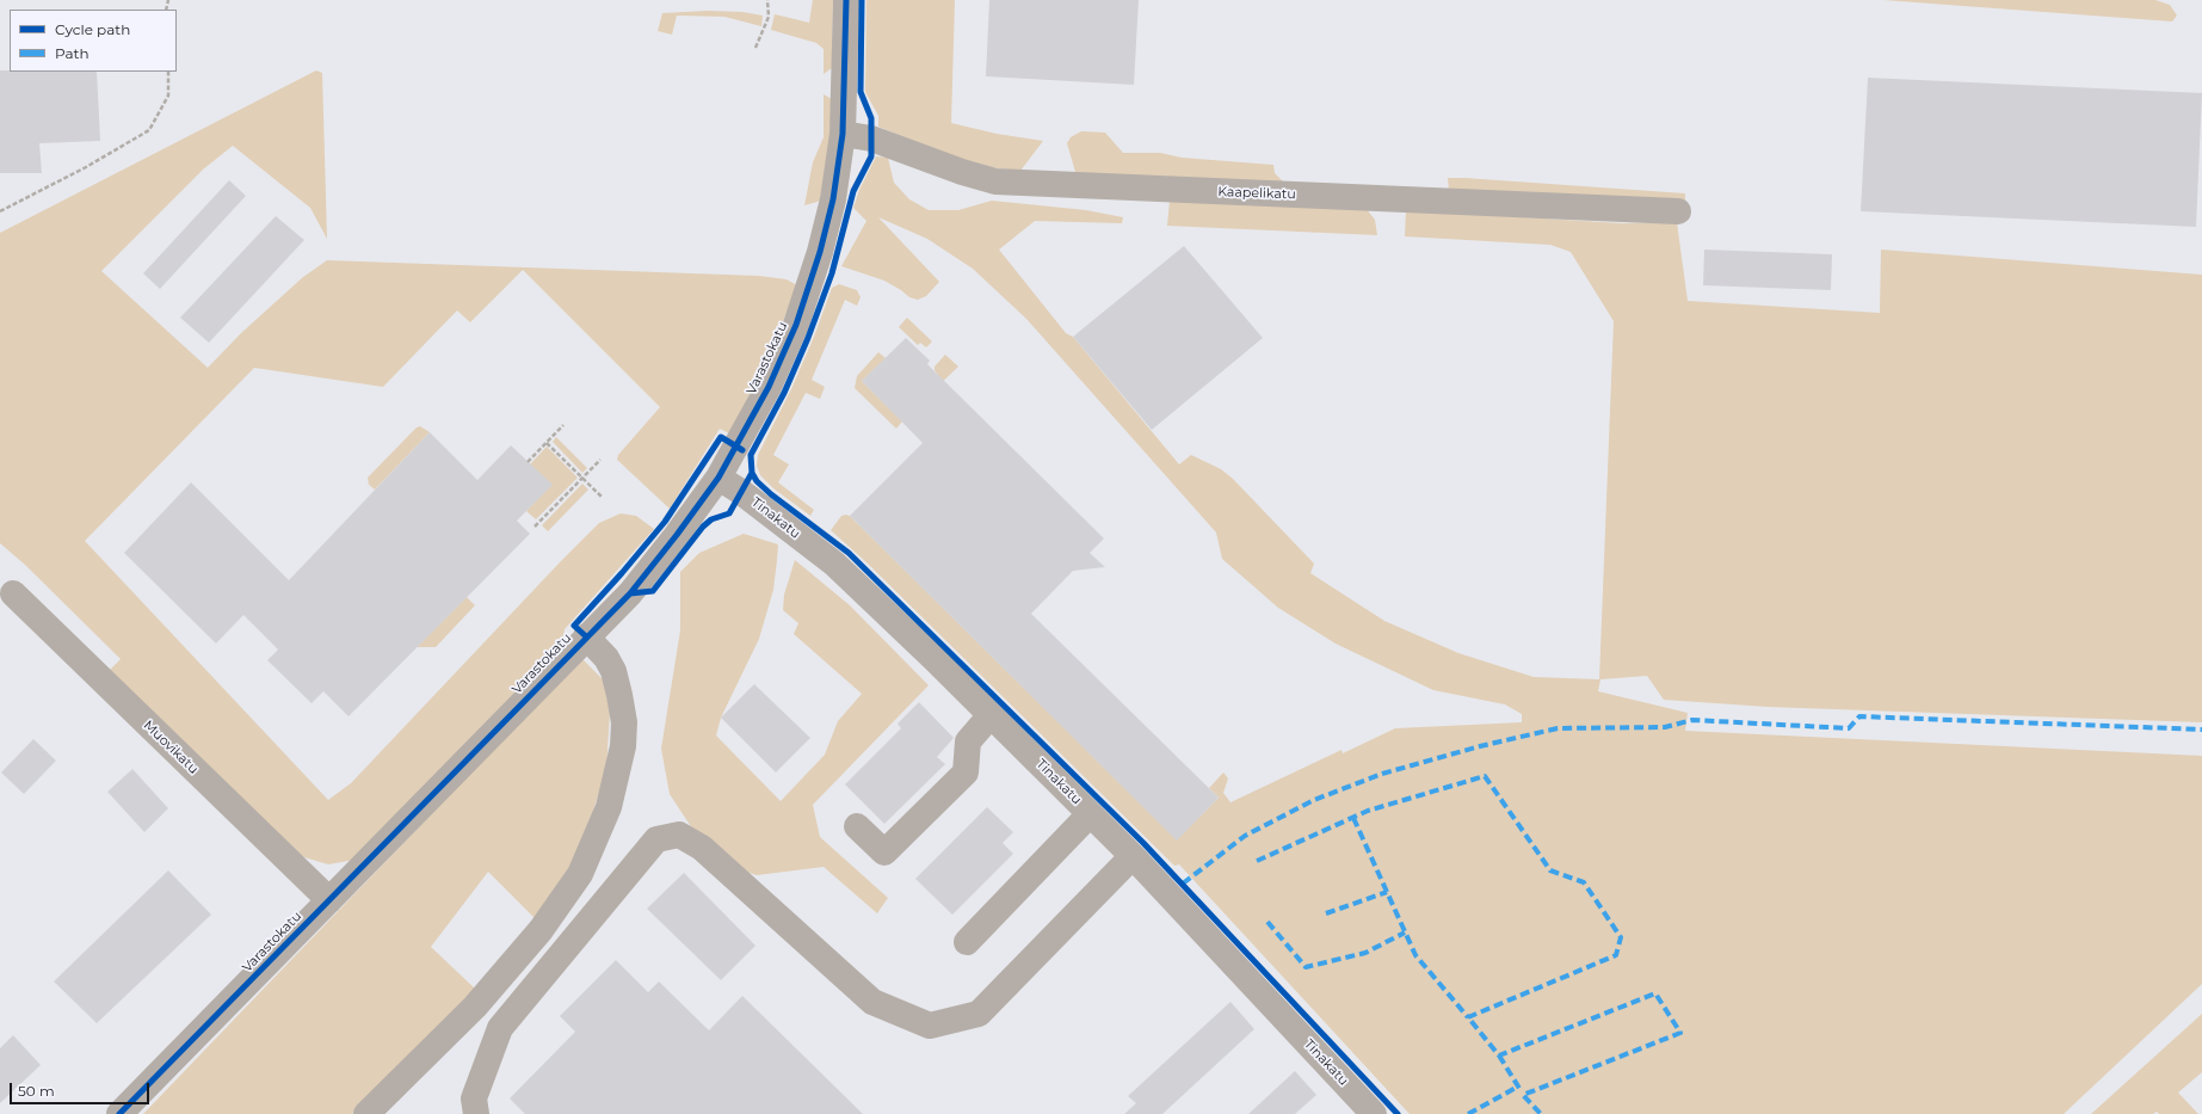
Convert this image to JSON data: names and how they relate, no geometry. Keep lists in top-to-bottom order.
{
  "streets": {
    "street": [
      "Kaapelikatu",
      "Varastokatu",
      "Tinakatu",
      "Muovikatu"
    ]
  },
  "crossings": [
    ["Kaapelikatu", "Varastokatu"],
    ["Varastokatu", "Tinakatu"],
    ["Varastokatu", "Muovikatu"]
  ],
  "legend": ["Cycle path", "Path"],
  "scale_bar": "50 m"
}
